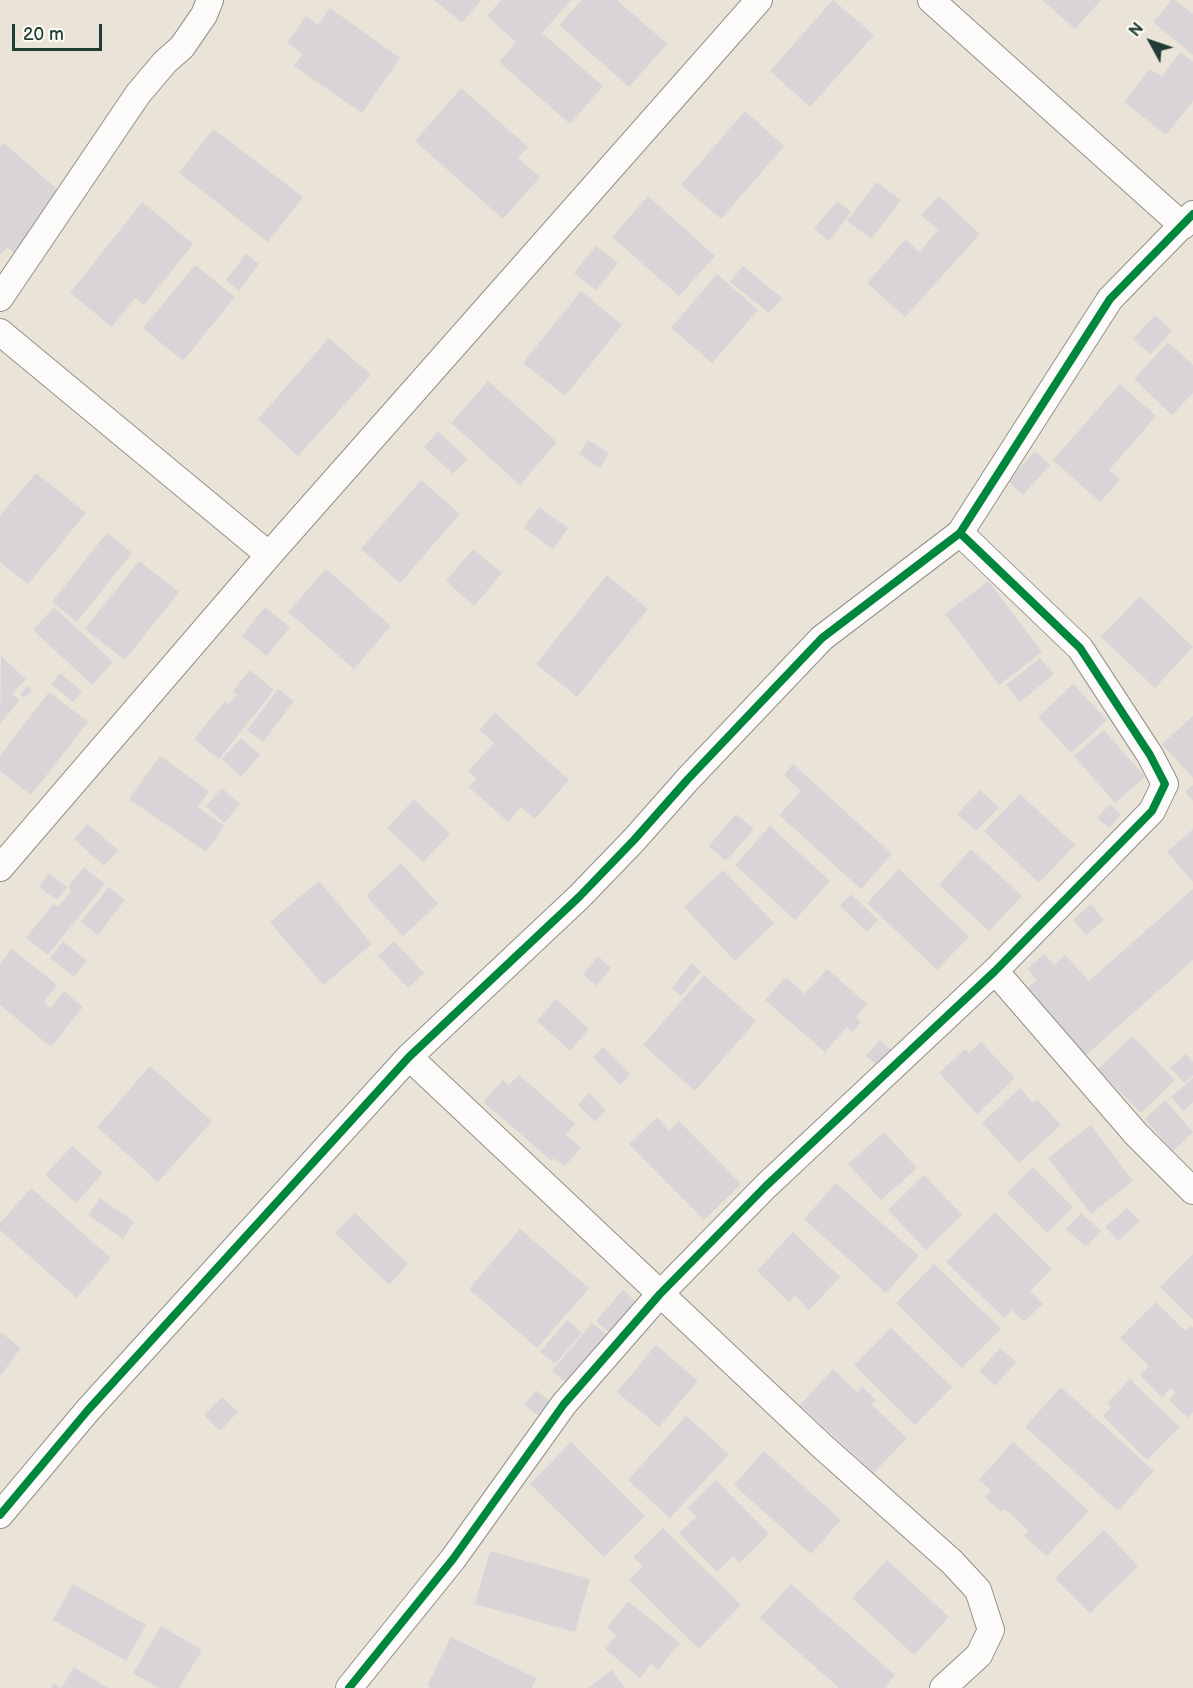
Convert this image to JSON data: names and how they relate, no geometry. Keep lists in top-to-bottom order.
{
  "scale_bar": "20 m",
  "north": "top left"
}
